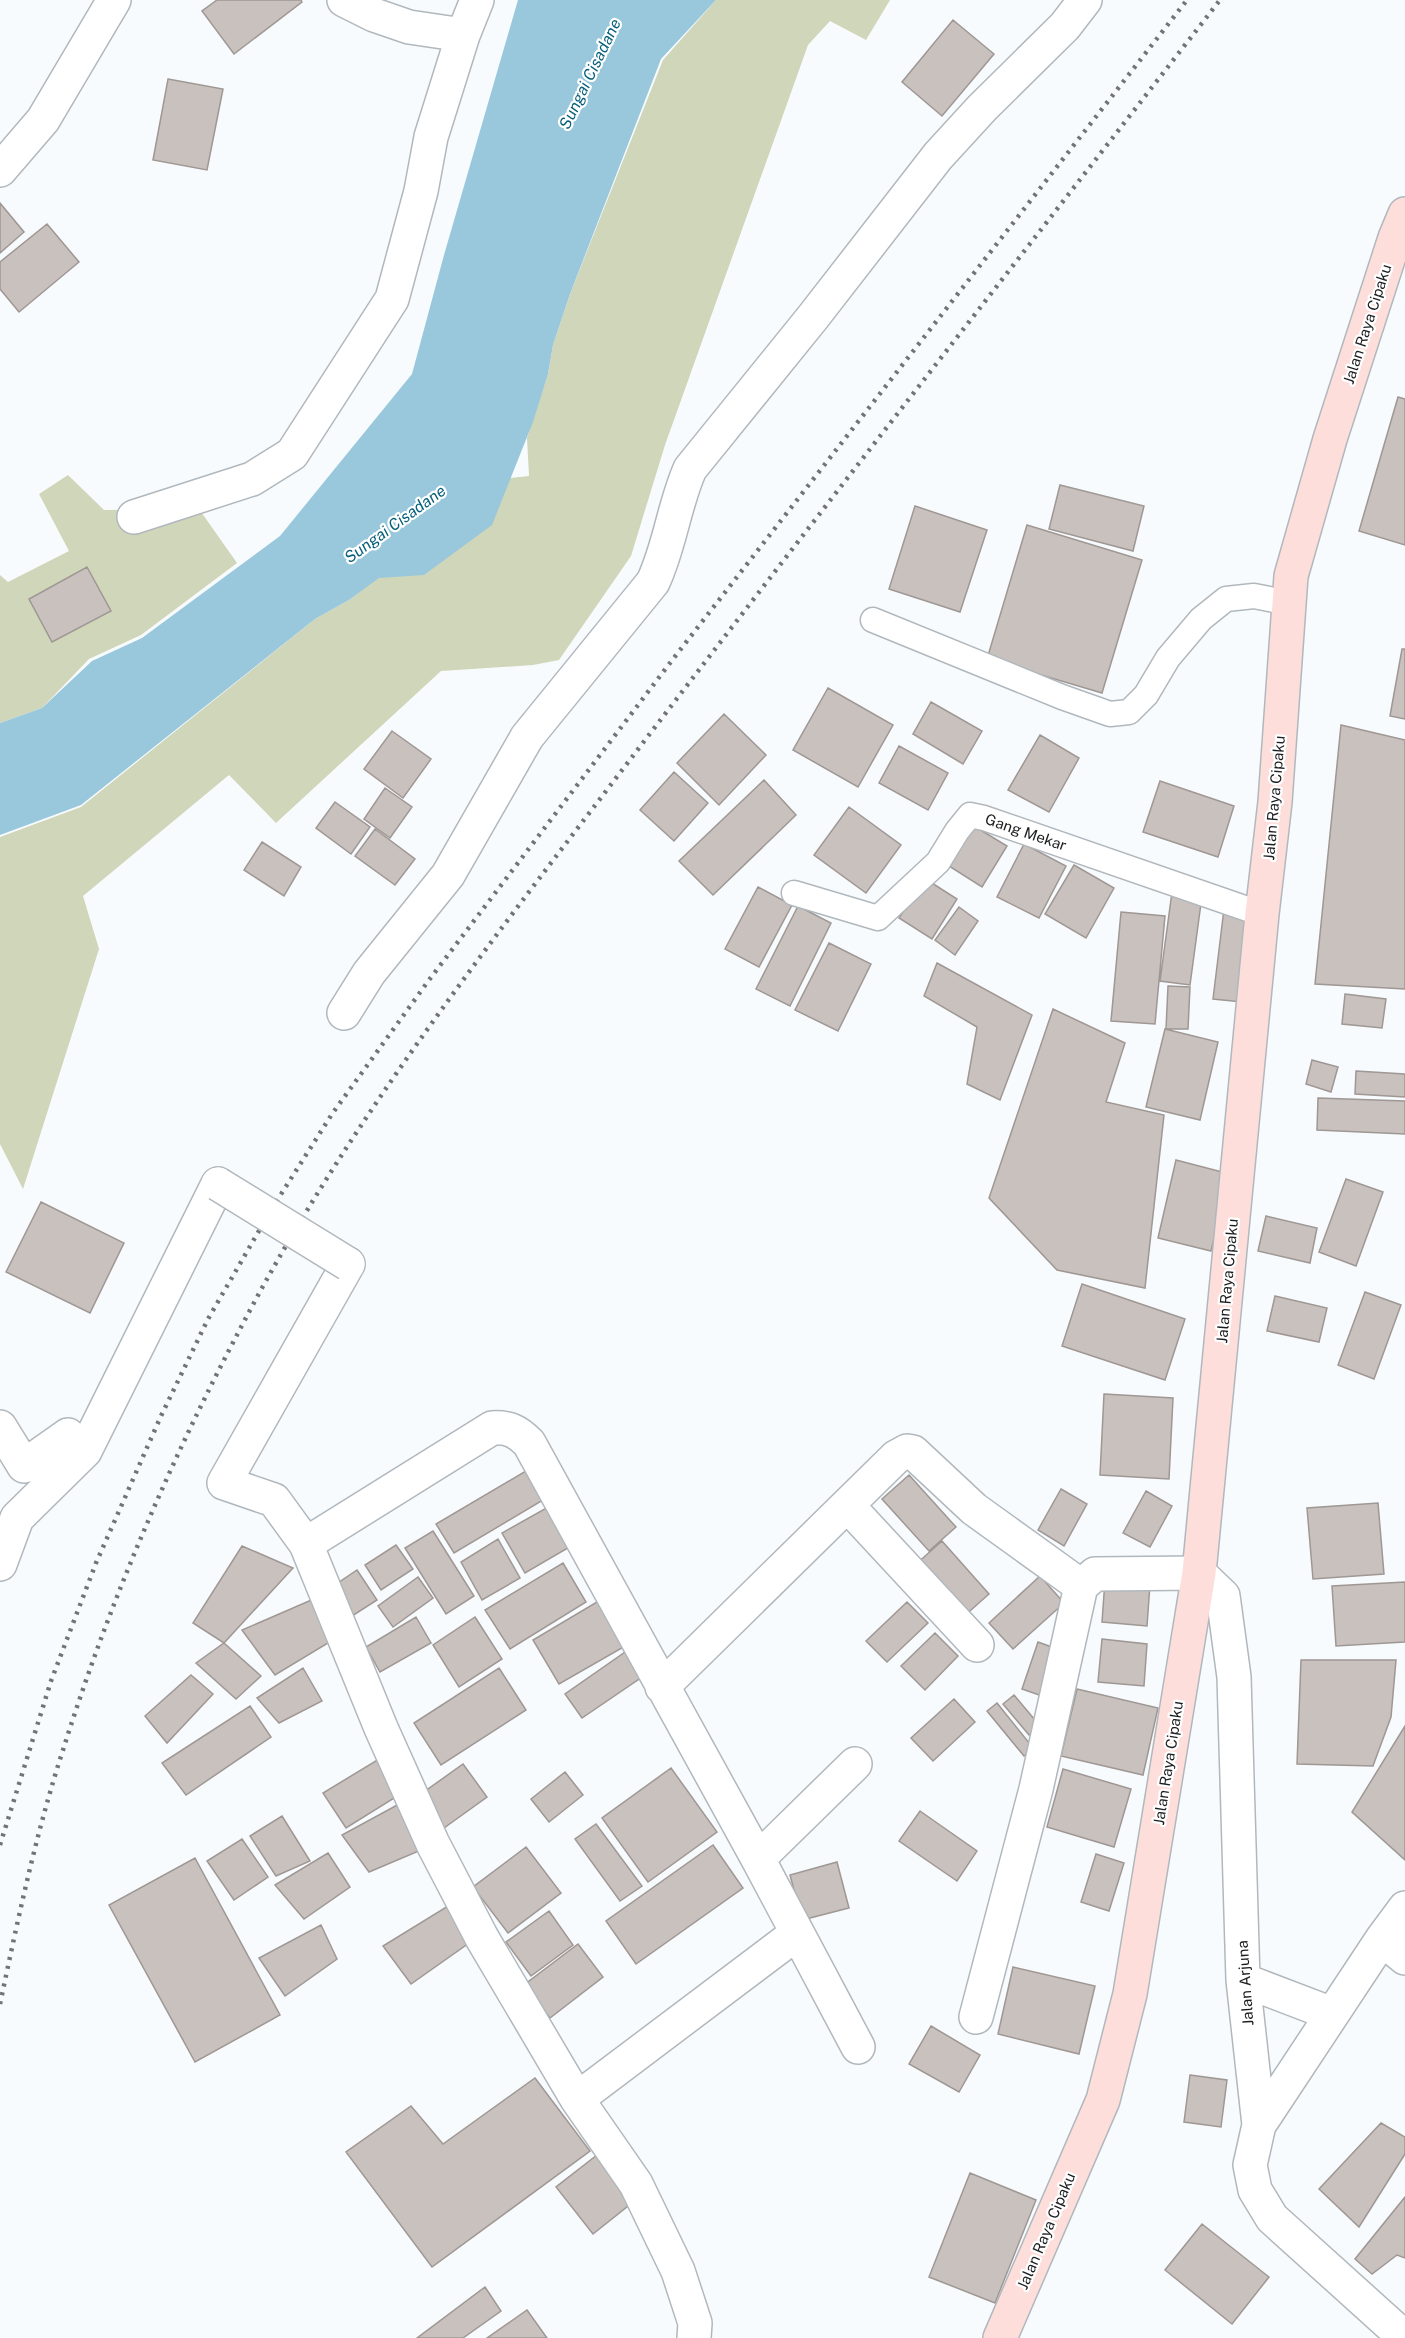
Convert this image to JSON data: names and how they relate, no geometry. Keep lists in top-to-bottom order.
{
  "streets": {
    "street": ["Jalan Raya Cipaku", "Jalan Arjuna"],
    "lane": ["Gang Mekar"]
  },
  "crossings": [
    ["Jalan Raya Cipaku", "Gang Mekar"],
    ["Jalan Raya Cipaku", "Jalan Arjuna"]
  ],
  "water": ["Sungai Cisadane"]
}
